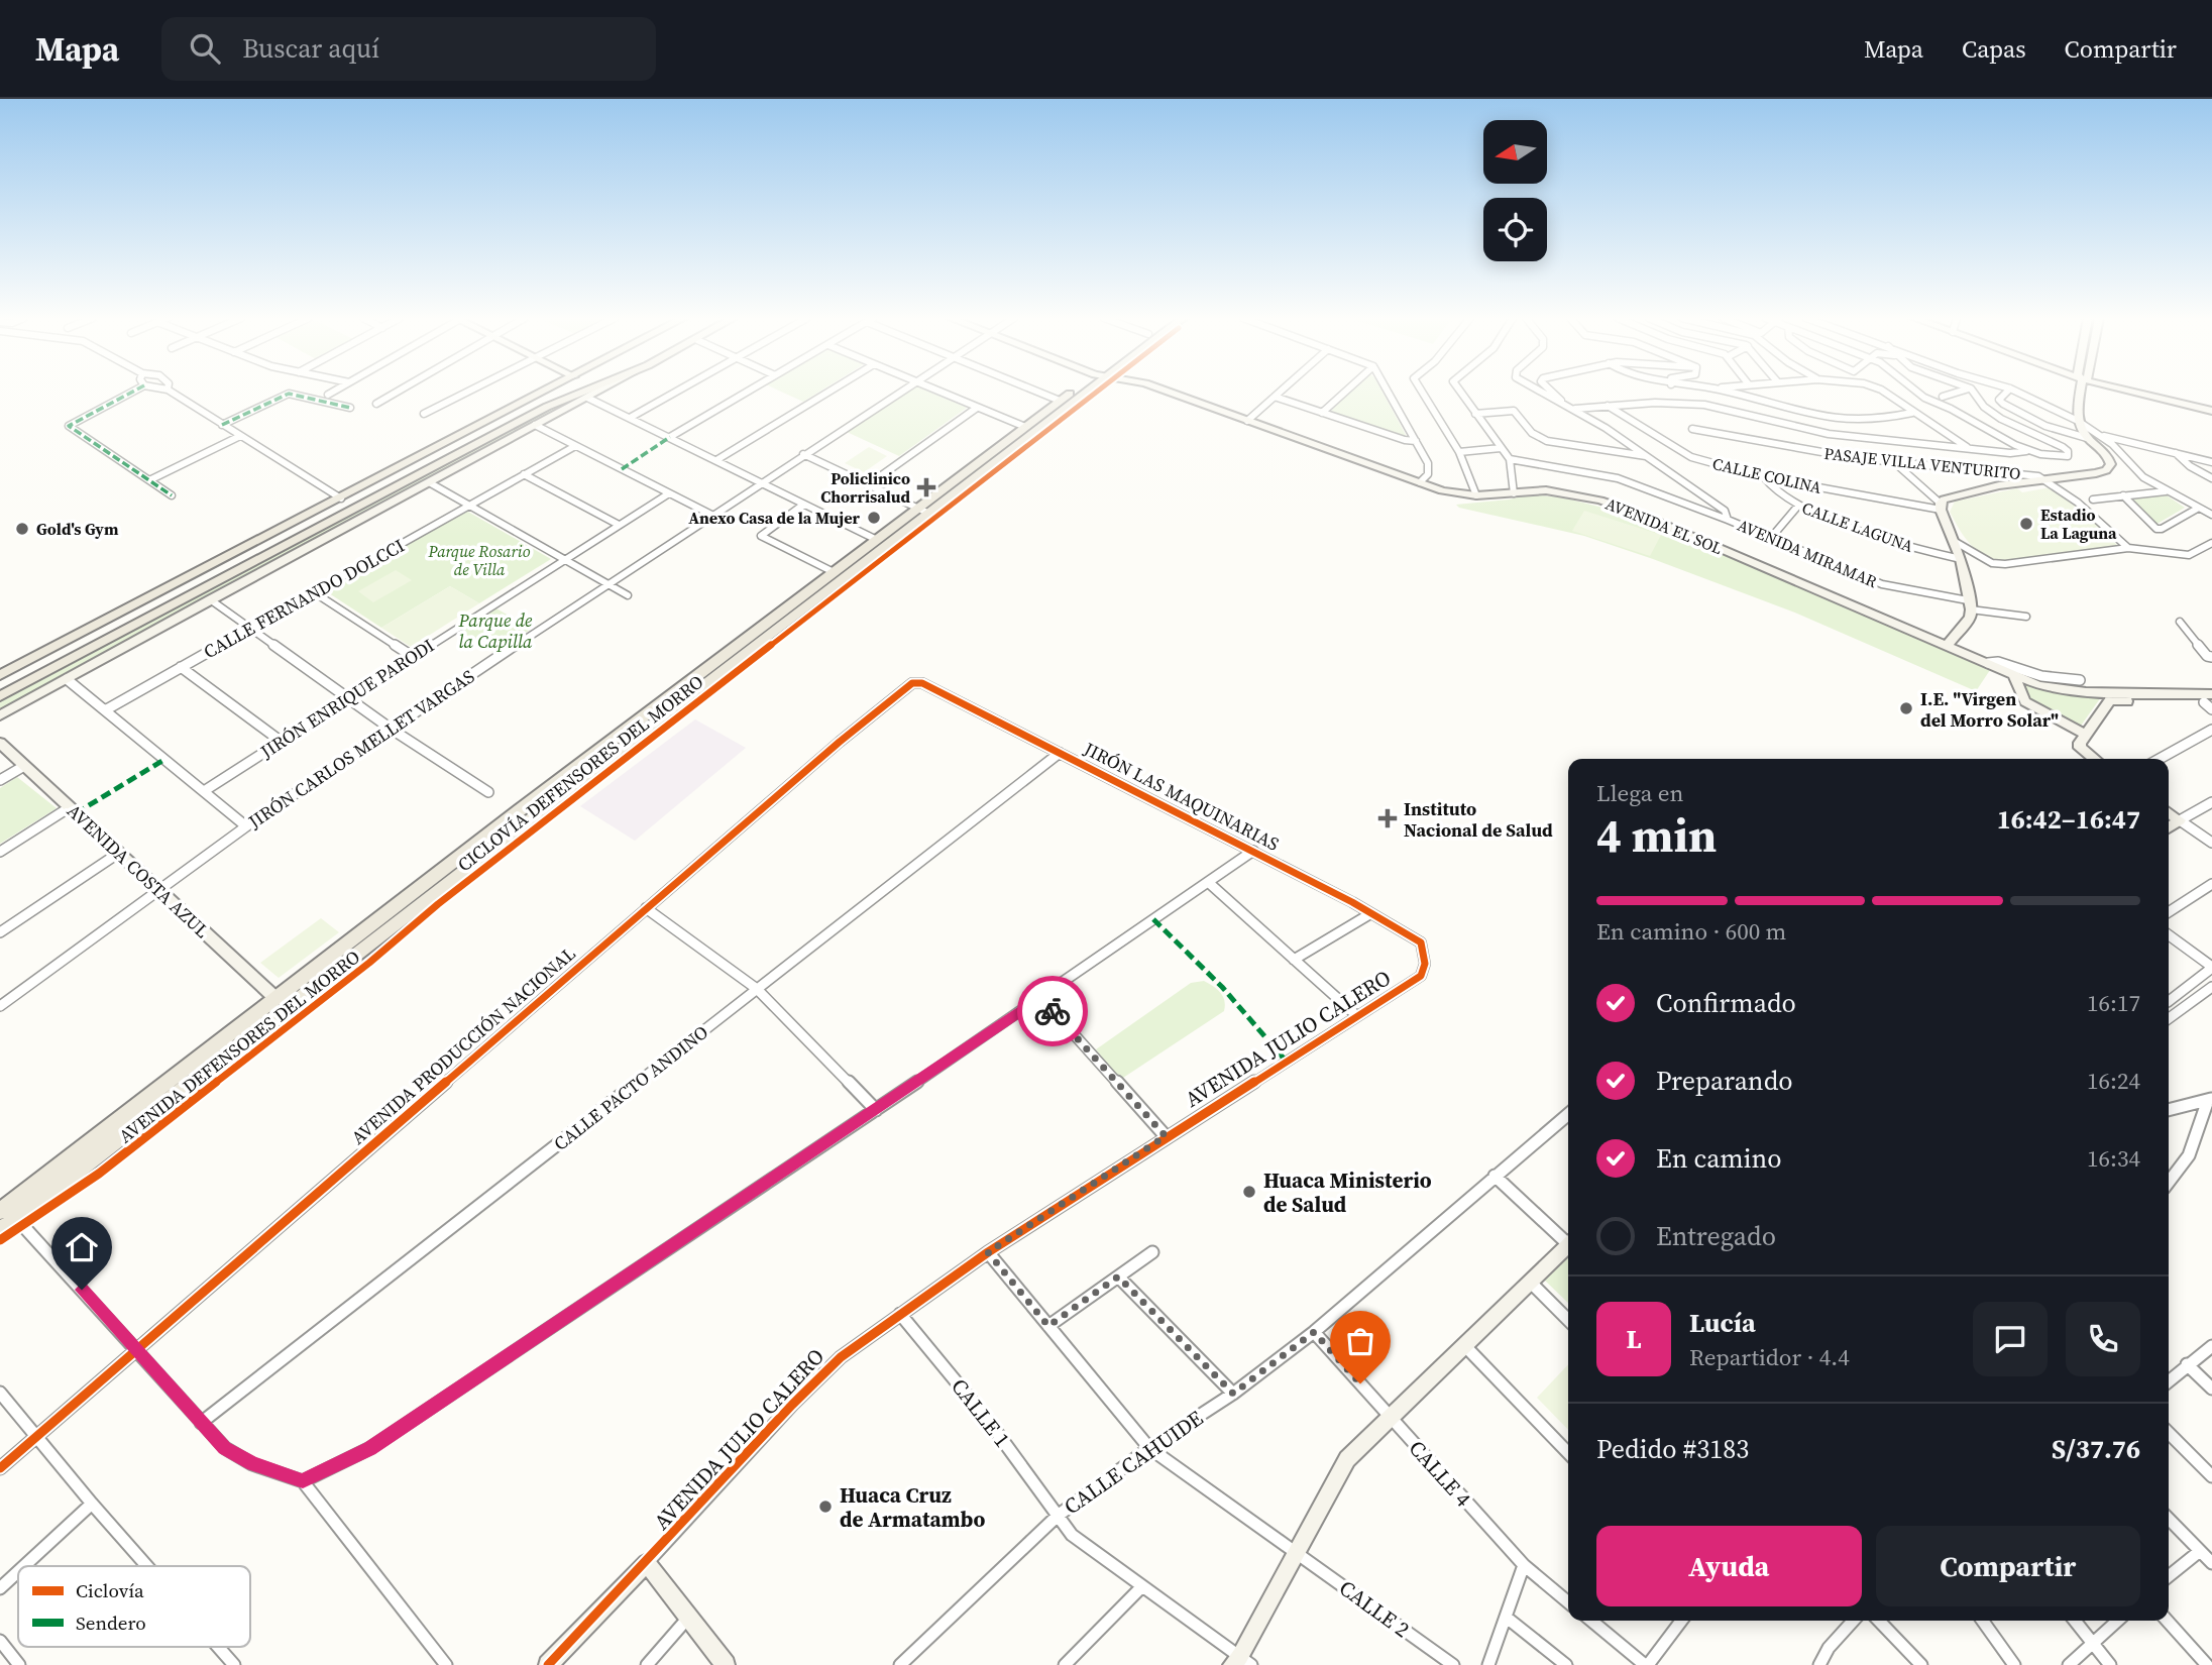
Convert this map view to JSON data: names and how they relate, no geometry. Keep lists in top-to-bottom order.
{
  "streets": {
    "main road": ["AVENIDA DEFENSORES DEL MORRO"],
    "street": [
      "PASAJE VILLA VENTURITO",
      "CALLE COLINA",
      "AVENIDA EL SOL",
      "CALLE LAGUNA",
      "AVENIDA MIRAMAR",
      "CALLE FERNANDO DOLCCI",
      "JIRÓN ENRIQUE PARODI",
      "JIRÓN CARLOS MELLET VARGAS",
      "JIRÓN LAS MAQUINARIAS",
      "AVENIDA COSTA AZUL",
      "AVENIDA JULIO CALERO",
      "AVENIDA PRODUCCIÓN NACIONAL",
      "CALLE PACTO ANDINO",
      "CALLE 1",
      "CALLE CAHUIDE",
      "CALLE 4",
      "CALLE 2"
    ],
    "cycle path": ["CICLOVÍA DEFENSORES DEL MORRO"]
  },
  "crossings": [
    ["CALLE COLINA", "CALLE LAGUNA"],
    ["JIRÓN CARLOS MELLET VARGAS", "AVENIDA COSTA AZUL"],
    ["JIRÓN LAS MAQUINARIAS", "AVENIDA JULIO CALERO"],
    ["JIRÓN LAS MAQUINARIAS", "AVENIDA PRODUCCIÓN NACIONAL"],
    ["JIRÓN LAS MAQUINARIAS", "CALLE PACTO ANDINO"],
    ["AVENIDA COSTA AZUL", "AVENIDA DEFENSORES DEL MORRO"],
    ["AVENIDA JULIO CALERO", "CALLE 1"],
    ["AVENIDA JULIO CALERO", "CALLE 2"],
    ["CALLE 1", "CALLE CAHUIDE"],
    ["CALLE CAHUIDE", "CALLE 4"],
    ["CALLE CAHUIDE", "CALLE 2"]
  ],
  "parks": ["Parque Rosario de Villa", "Parque de la Capilla"],
  "places": {
    "health": ["Policlinico Chorrisalud", "Instituto Nacional de Salud"],
    "other": [
      "Anexo Casa de la Mujer",
      "Estadio La Laguna",
      "Gold's Gym",
      "I.E. \"Virgen del Morro Solar\"",
      "Huaca Ministerio de Salud",
      "Huaca Cruz de Armatambo"
    ]
  },
  "legend": ["Ciclovía", "Sendero"],
  "north": "left",
  "page": {
    "header": "Mapa",
    "search": "Buscar aquí",
    "nav": ["Mapa", "Capas", "Compartir"],
    "heading": ["4 min", "Llega en", "16:42–16:47"],
    "panel": [
      "Lucía",
      "Repartidor · 4.4",
      "Pedido #3183",
      "S/37.76"
    ],
    "bar": "En camino · 600 m",
    "list": [
      ["Confirmado", "16:17"],
      ["Preparando", "16:24"],
      ["En camino", "16:34"],
      "Entregado"
    ],
    "round": "L",
    "buttons": ["Ayuda", "Compartir"]
  }
}
